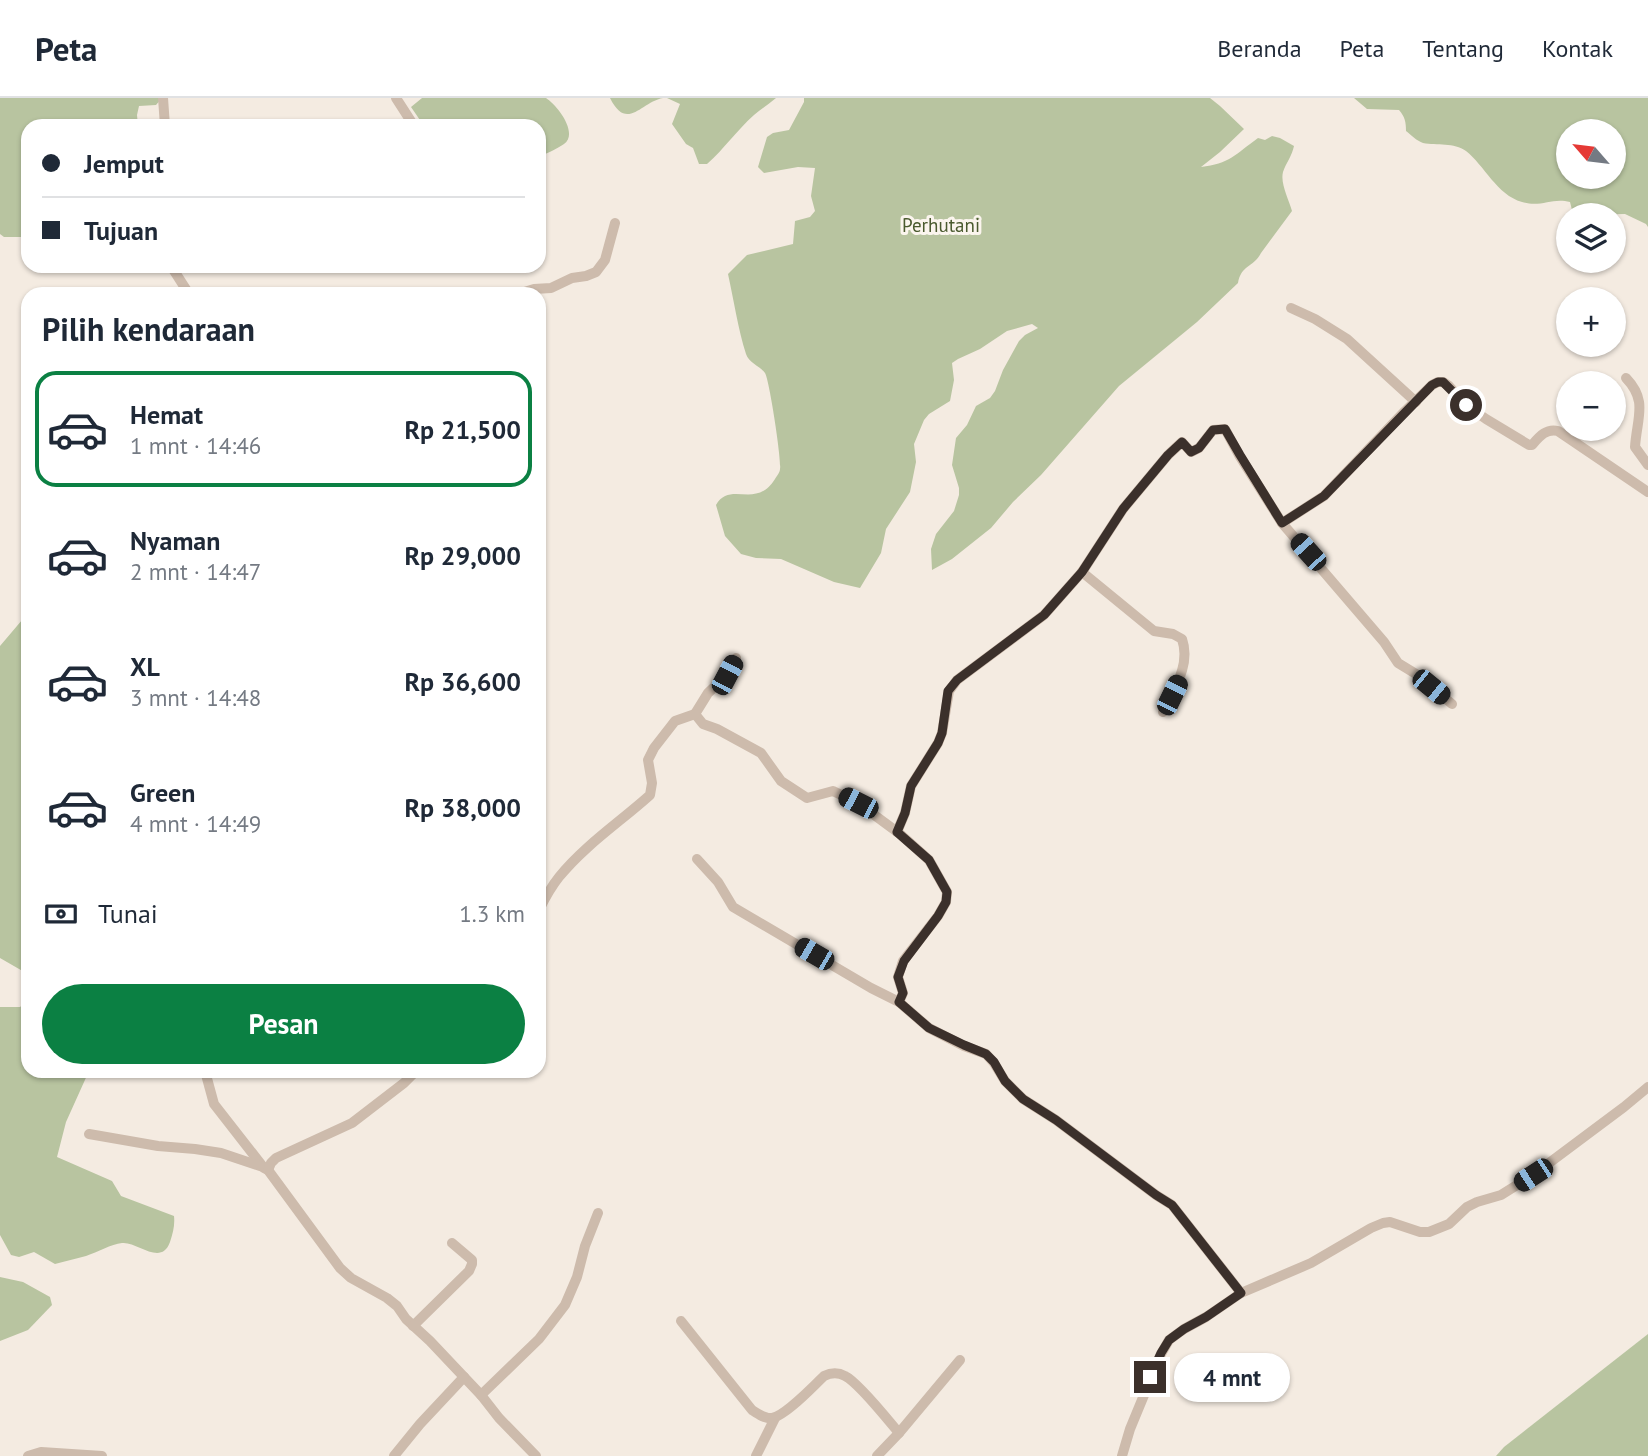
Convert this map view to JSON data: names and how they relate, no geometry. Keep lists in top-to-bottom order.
{
  "parks": ["Perhutani"],
  "north": "top left",
  "page": {
    "header": "Peta",
    "nav": [
      "Beranda",
      "Peta",
      "Tentang",
      "Kontak"
    ],
    "map_buttons": ["+", "−"],
    "banner": ["Jemput", "Tujuan"],
    "heading": "Pilih kendaraan",
    "list": [
      {
        "name": "Hemat",
        "note": "1 mnt · 14:46",
        "value": "Rp 21,500"
      },
      {
        "name": "Nyaman",
        "note": "2 mnt · 14:47",
        "value": "Rp 29,000"
      },
      {
        "name": "XL",
        "note": "3 mnt · 14:48",
        "value": "Rp 36,600"
      },
      {
        "name": "Green",
        "note": "4 mnt · 14:49",
        "value": "Rp 38,000"
      }
    ],
    "pay": ["Tunai", "1.3 km"],
    "buttons": "Pesan",
    "bubble": "4 mnt"
  }
}
